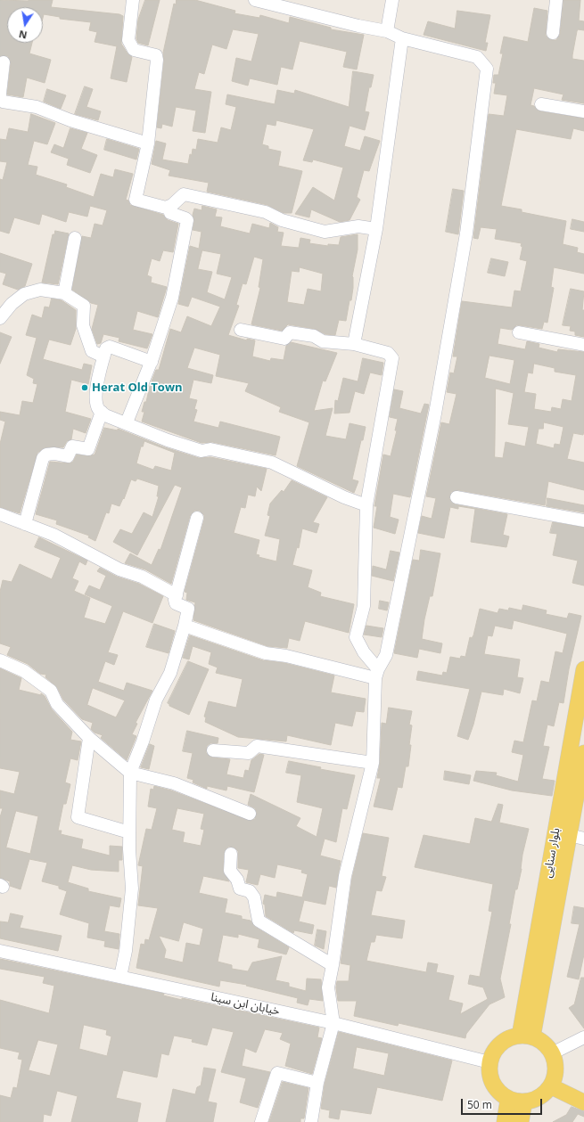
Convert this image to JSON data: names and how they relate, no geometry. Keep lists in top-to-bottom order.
{
  "streets": {
    "main road": ["بلوار سنایی"],
    "street": ["خیابان ابن سینا"]
  },
  "crossings": [
    ["بلوار سنایی", "خیابان ابن سینا"]
  ],
  "places": ["Herat Old Town"],
  "scale_bar": "50 m",
  "north": "bottom"
}
